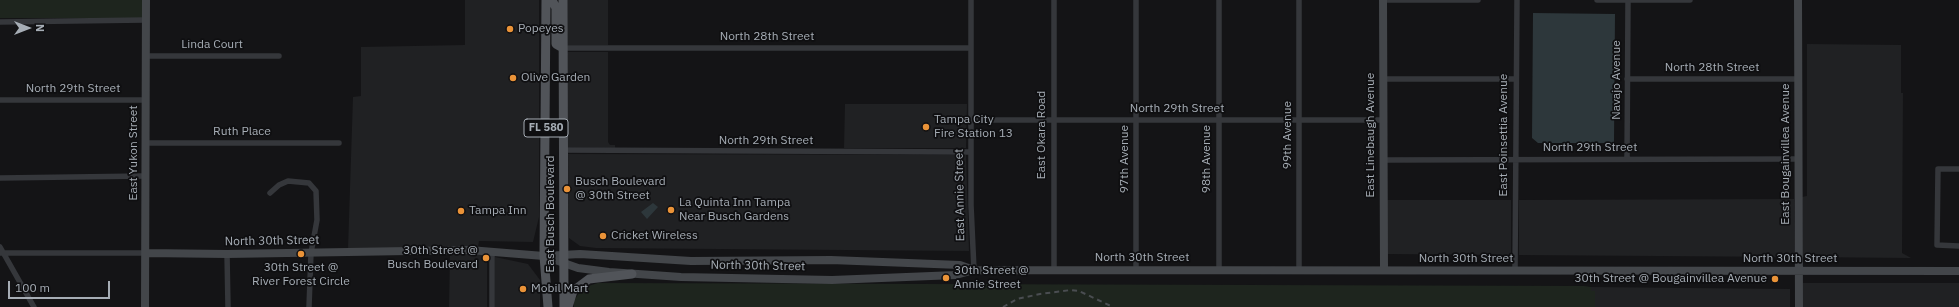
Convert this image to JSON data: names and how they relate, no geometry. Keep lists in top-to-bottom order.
{
  "streets": {
    "main road": [
      "FL 580",
      "East Linebaugh Avenue",
      "East Yukon Street",
      "East Bougainvillea Avenue",
      "East Busch Boulevard",
      "North 30th Street"
    ],
    "street": [
      "North 28th Street",
      "Linda Court",
      "Navajo Avenue",
      "North 29th Street",
      "Ruth Place",
      "East Okara Road",
      "99th Avenue",
      "East Poinsettia Avenue",
      "97th Avenue",
      "98th Avenue",
      "East Annie Street"
    ]
  },
  "crossings": [
    ["North 28th Street", "Navajo Avenue"],
    ["North 28th Street", "East Bougainvillea Avenue"],
    ["North 28th Street", "East Annie Street"],
    ["North 28th Street", "East Busch Boulevard"],
    ["Linda Court", "East Yukon Street"],
    ["Navajo Avenue", "North 29th Street"],
    ["North 29th Street", "East Okara Road"],
    ["North 29th Street", "99th Avenue"],
    ["North 29th Street", "East Linebaugh Avenue"],
    ["North 29th Street", "East Poinsettia Avenue"],
    ["North 29th Street", "East Yukon Street"],
    ["North 29th Street", "East Bougainvillea Avenue"],
    ["North 29th Street", "97th Avenue"],
    ["North 29th Street", "98th Avenue"],
    ["North 29th Street", "East Annie Street"],
    ["North 29th Street", "East Busch Boulevard"],
    ["Ruth Place", "East Yukon Street"],
    ["East Okara Road", "North 30th Street"],
    ["99th Avenue", "North 30th Street"],
    ["East Linebaugh Avenue", "North 30th Street"],
    ["East Poinsettia Avenue", "North 30th Street"],
    ["East Yukon Street", "North 30th Street"],
    ["East Bougainvillea Avenue", "North 30th Street"],
    ["97th Avenue", "North 30th Street"],
    ["98th Avenue", "North 30th Street"],
    ["East Annie Street", "North 30th Street"],
    ["East Busch Boulevard", "North 30th Street"]
  ],
  "places": [
    "Popeyes",
    "Olive Garden",
    "Tampa City Fire Station 13",
    "Busch Boulevard @ 30th Street",
    "La Quinta Inn Tampa Near Busch Gardens",
    "Tampa Inn",
    "Cricket Wireless",
    "30th Street @ River Forest Circle",
    "30th Street @ Busch Boulevard",
    "30th Street @ Annie Street",
    "30th Street @ Bougainvillea Avenue",
    "Mobil Mart"
  ],
  "scale_bar": "100 m",
  "north": "right"
}
